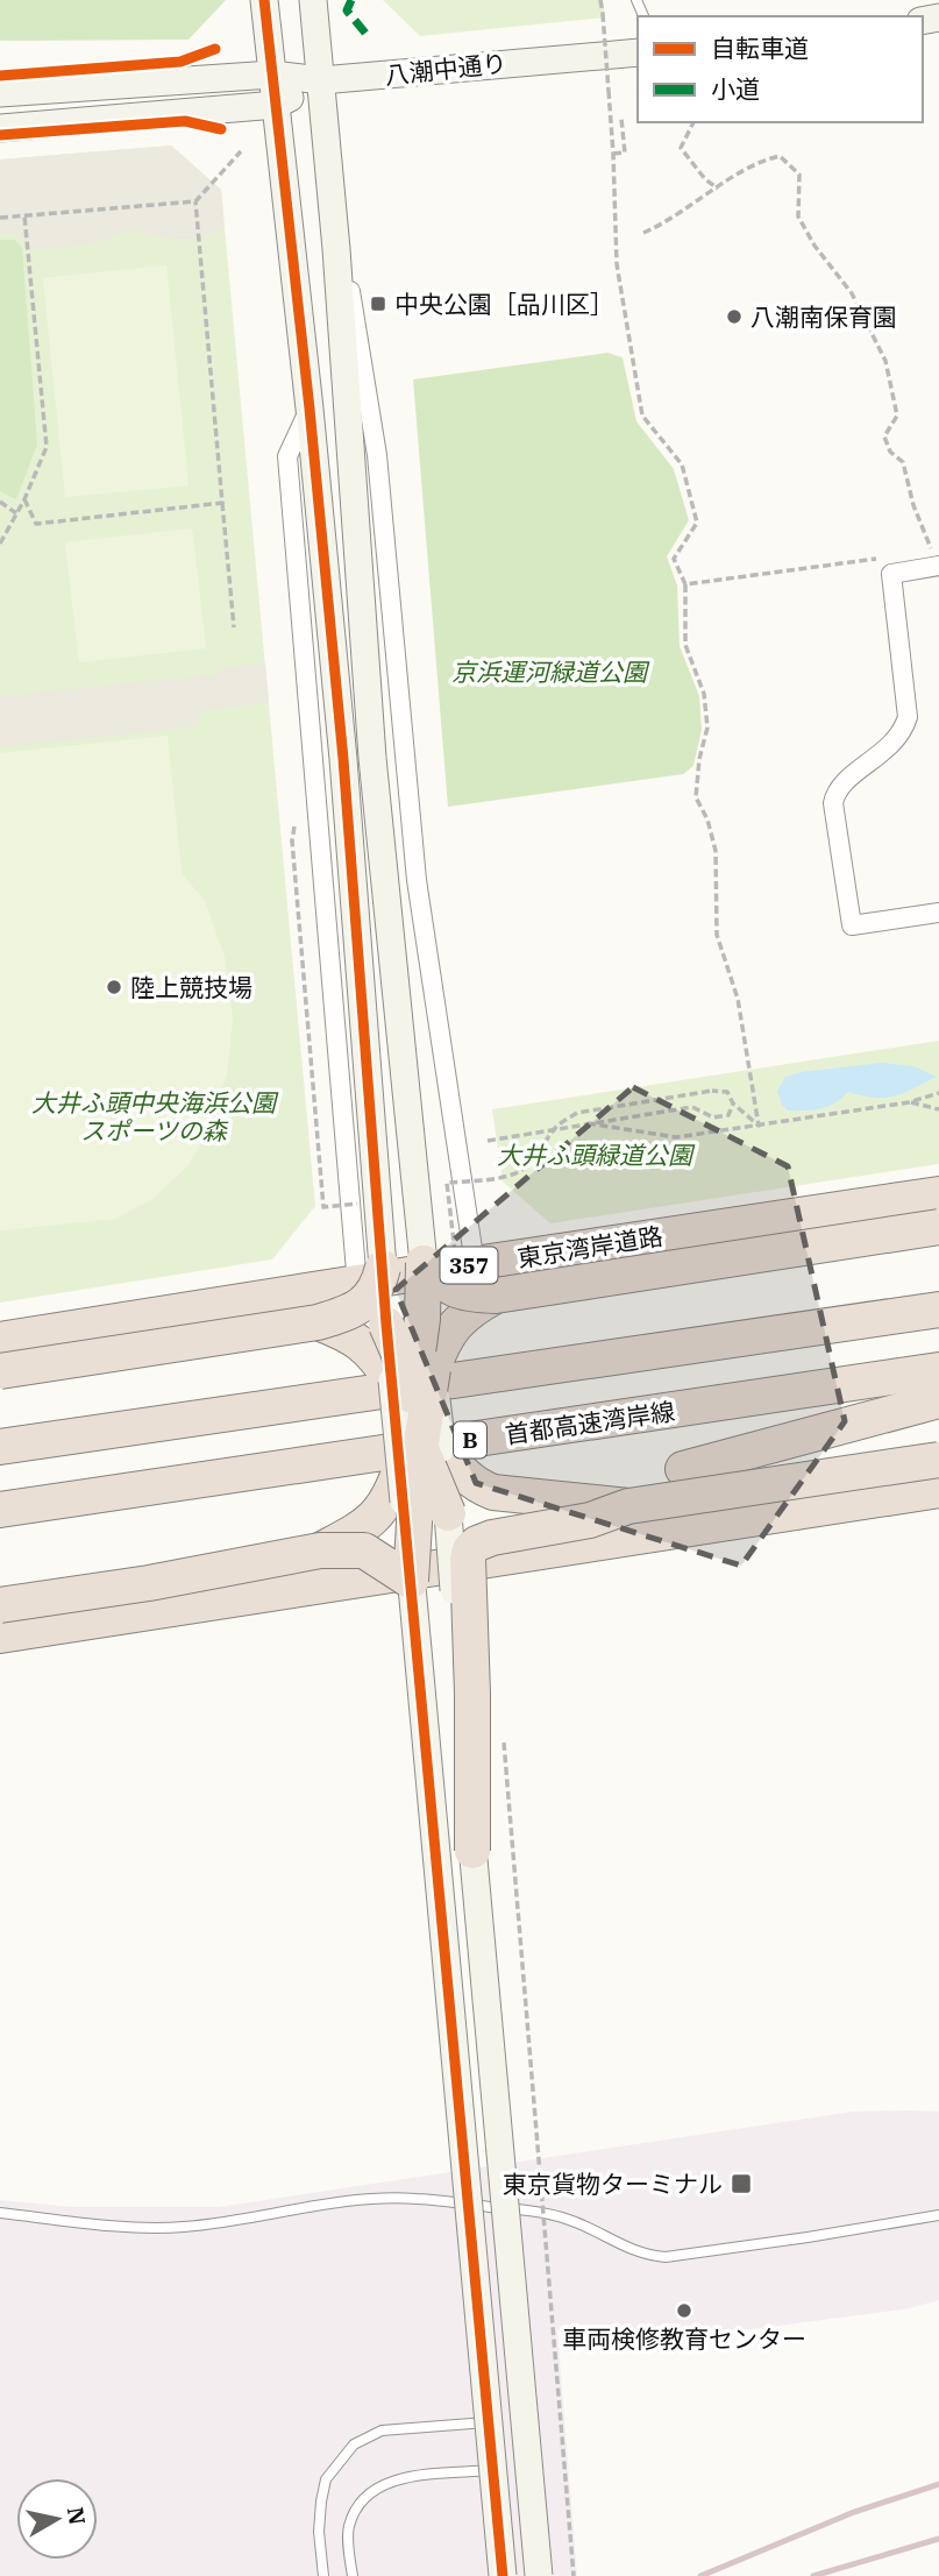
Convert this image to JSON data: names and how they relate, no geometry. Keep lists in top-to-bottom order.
{
  "streets": {
    "highway": [
      "東京湾岸道路",
      "357",
      "首都高速湾岸線",
      "B"
    ],
    "street": ["八潮中通り"]
  },
  "parks": ["京浜運河緑道公園", "大井ふ頭中央海浜公園 スポーツの森", "大井ふ頭緑道公園"],
  "places": {
    "transit": ["中央公園［品川区］", "東京貨物ターミナル"],
    "other": ["八潮南保育園", "陸上競技場", "車両検修教育センター"]
  },
  "legend": ["自転車道", "小道"],
  "north": "right"
}
